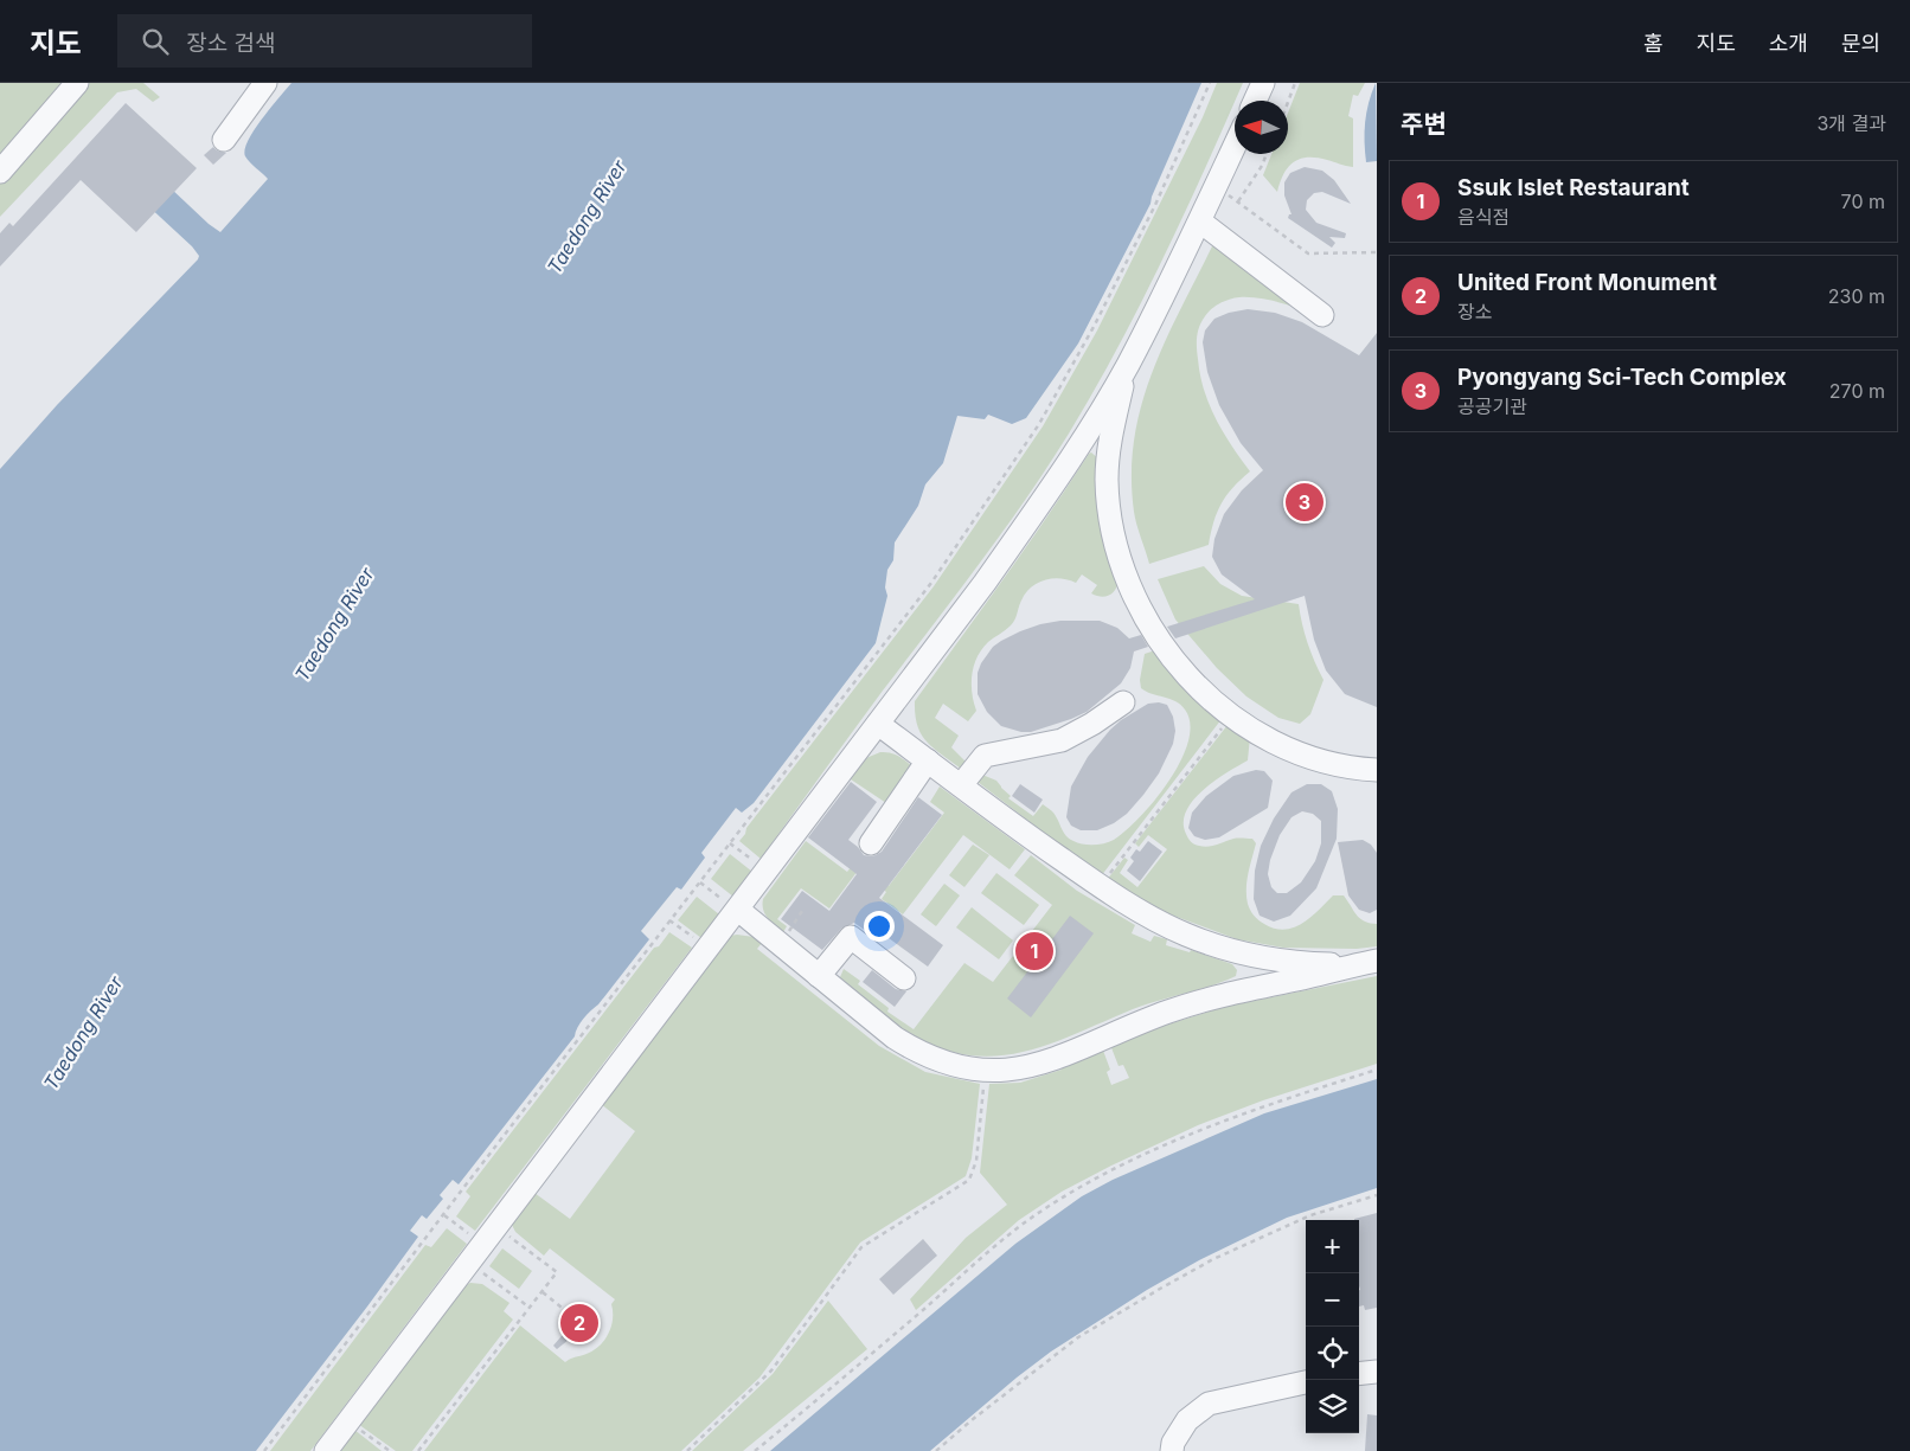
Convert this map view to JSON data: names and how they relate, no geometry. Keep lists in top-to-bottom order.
{
  "water": ["Taedong River"],
  "north": "left",
  "page": {
    "header": "지도",
    "search": "장소 검색",
    "nav": [
      "홈",
      "지도",
      "소개",
      "문의"
    ],
    "heading": ["주변", "3개 결과"],
    "list": [
      {
        "mark": "1",
        "name": "Ssuk Islet Restaurant",
        "note": "음식점",
        "value": "70 m"
      },
      {
        "mark": "2",
        "name": "United Front Monument",
        "note": "장소",
        "value": "230 m"
      },
      {
        "mark": "3",
        "name": "Pyongyang Sci-Tech Complex",
        "note": "공공기관",
        "value": "270 m"
      }
    ],
    "pins": ["3", "1", "2"],
    "map_buttons": ["+", "−"]
  }
}
